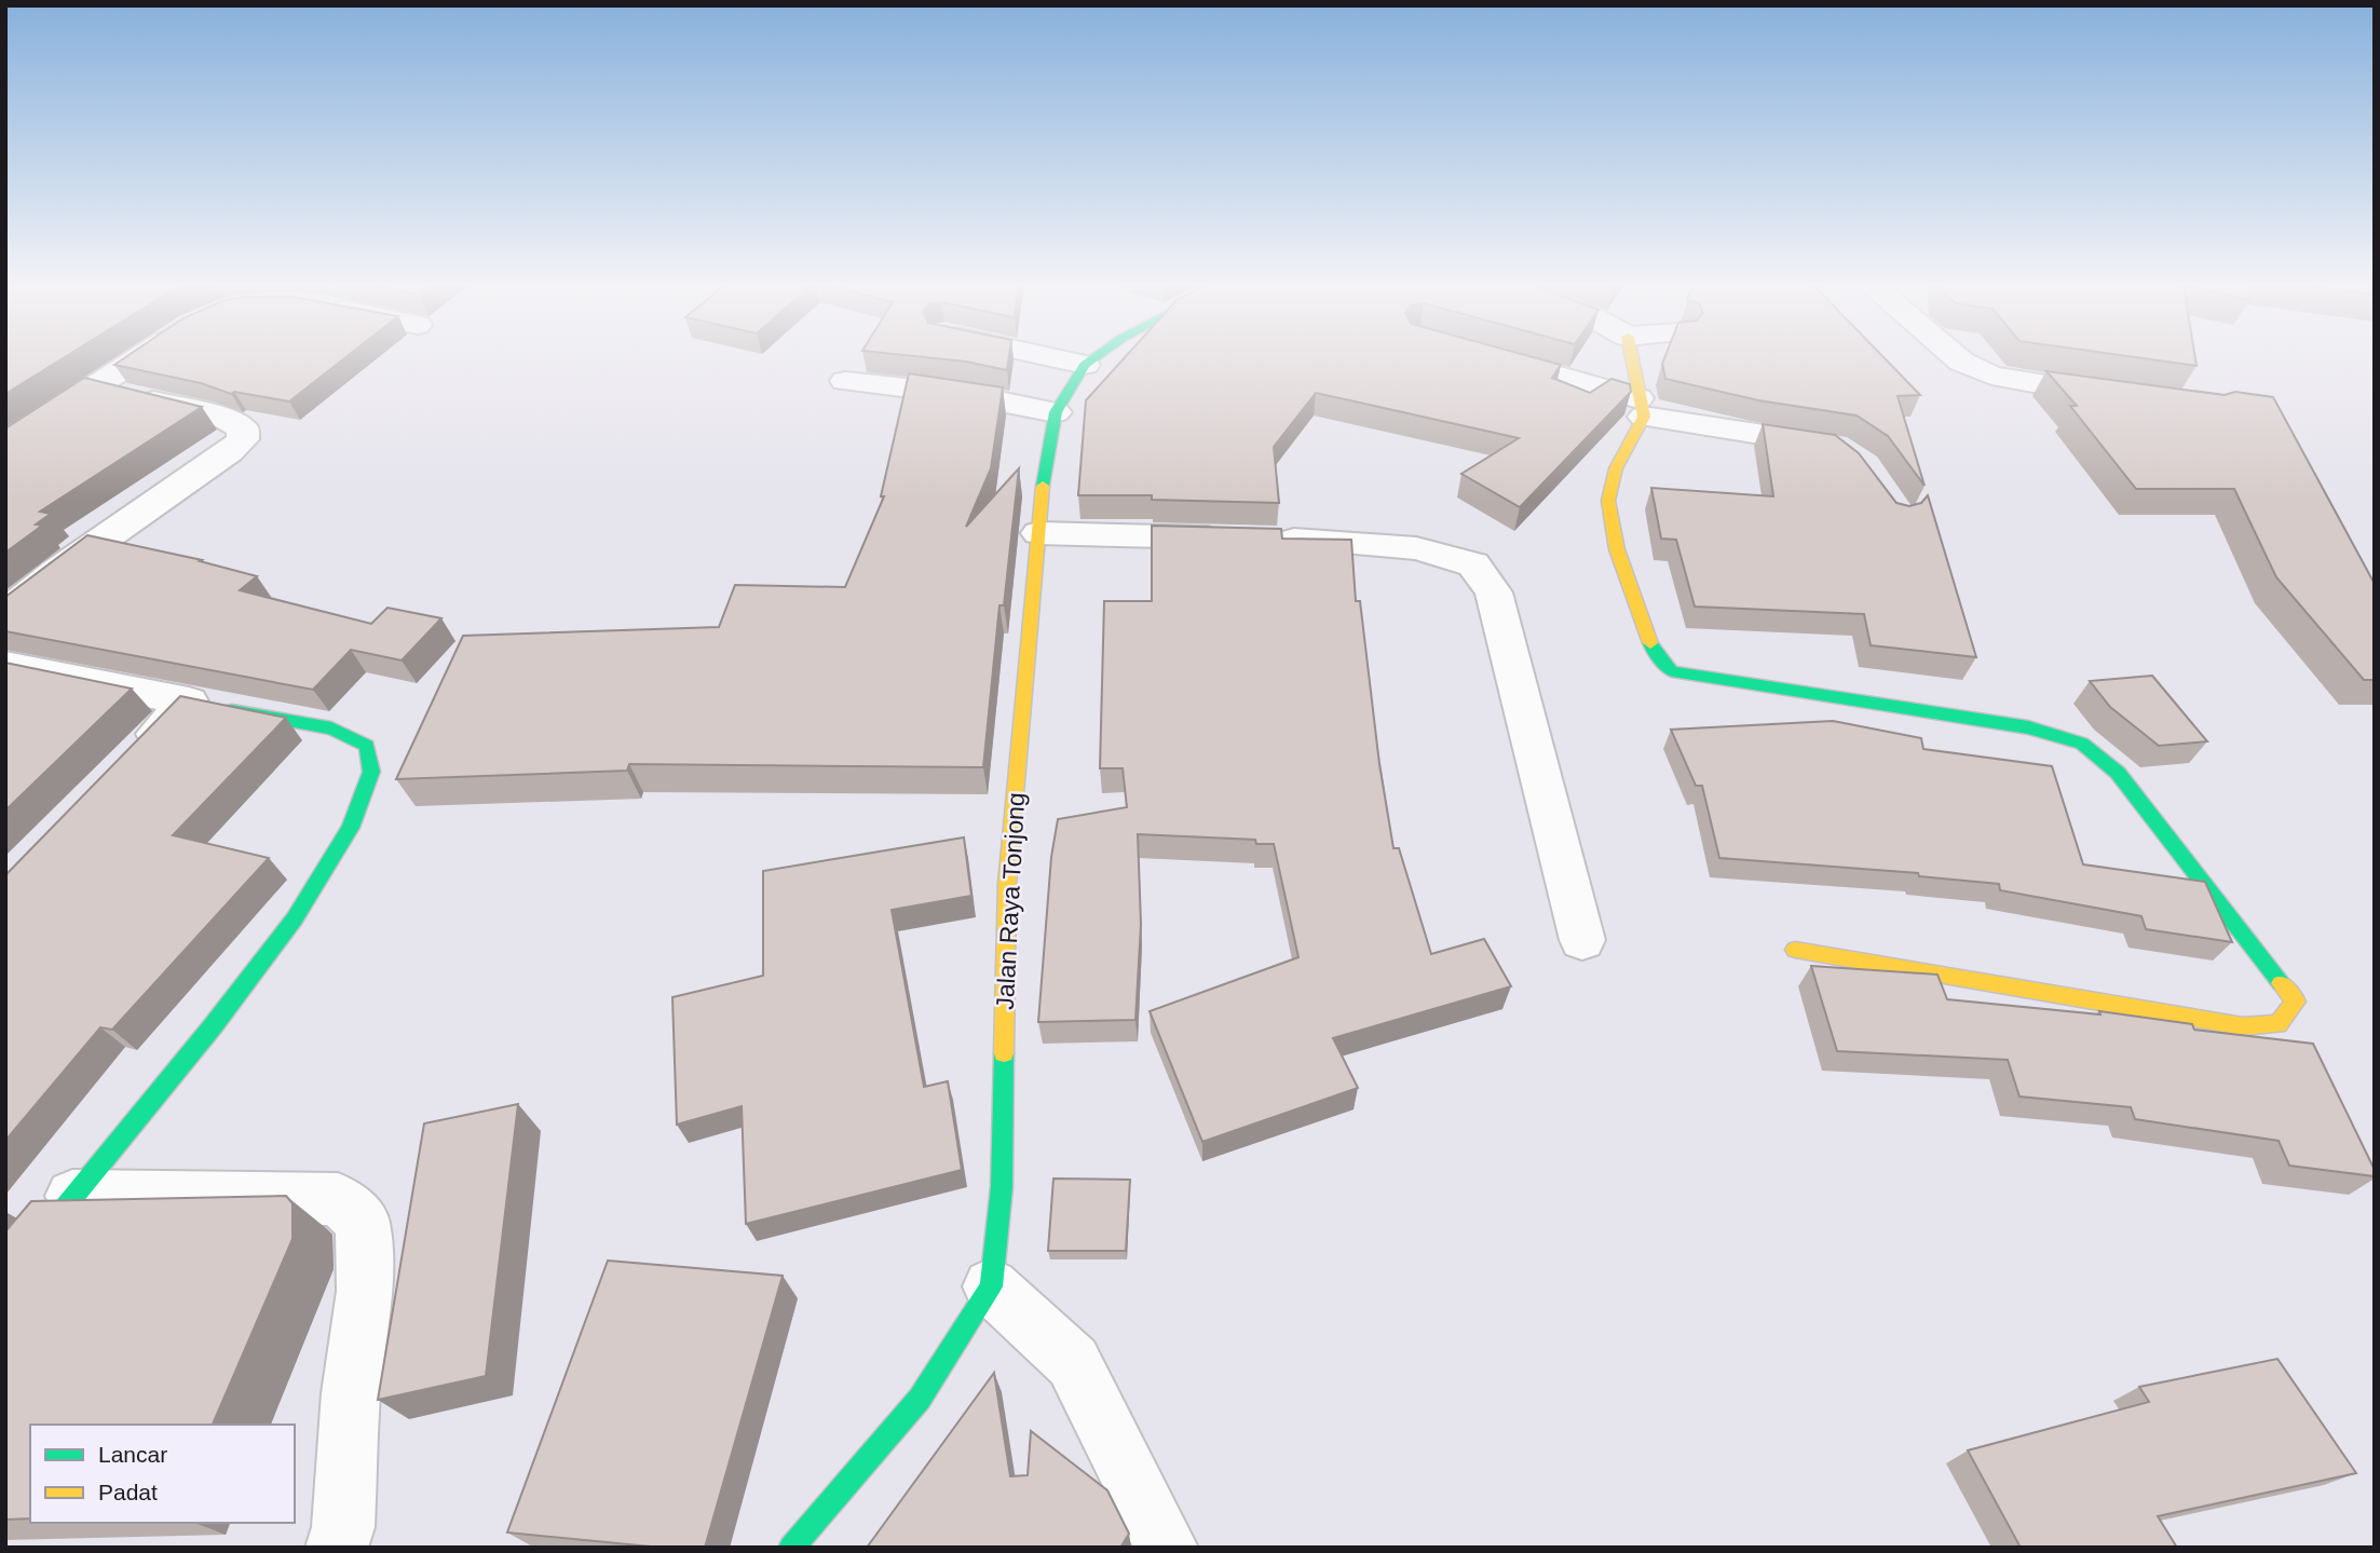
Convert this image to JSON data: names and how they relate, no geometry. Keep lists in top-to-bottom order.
{
  "streets": {
    "street": ["Jalan Raya Tonjong"]
  },
  "legend": ["Lancar", "Padat"]
}
